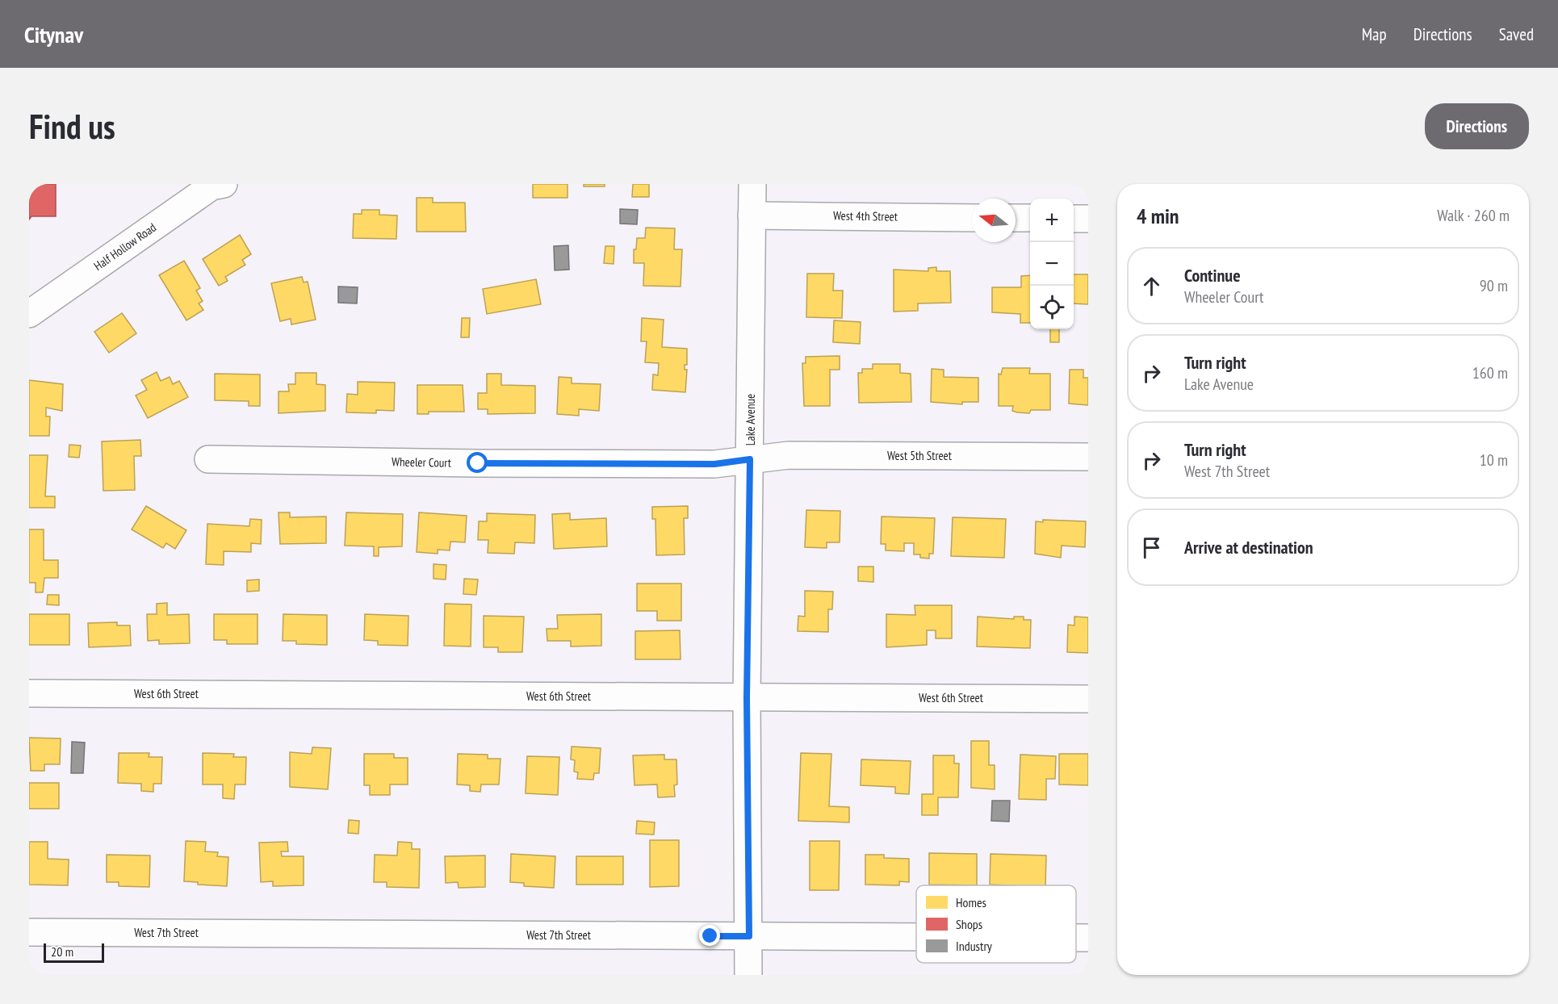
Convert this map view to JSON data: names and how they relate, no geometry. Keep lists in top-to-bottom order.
{
  "streets": {
    "street": [
      "West 4th Street",
      "Half Hollow Road",
      "Lake Avenue",
      "West 5th Street",
      "Wheeler Court",
      "West 6th Street",
      "West 7th Street"
    ]
  },
  "crossings": [
    ["West 4th Street", "Lake Avenue"],
    ["Lake Avenue", "West 5th Street"],
    ["Lake Avenue", "Wheeler Court"],
    ["Lake Avenue", "West 6th Street"],
    ["Lake Avenue", "West 7th Street"],
    ["West 5th Street", "Wheeler Court"]
  ],
  "legend": ["Homes", "Shops", "Industry"],
  "scale_bar": "20 m",
  "north": "left",
  "page": {
    "header": "Citynav",
    "nav": ["Map", "Directions", "Saved"],
    "buttons": "Directions",
    "title": "Find us",
    "heading": ["4 min", "Walk · 260 m"],
    "map_buttons": ["+", "−"],
    "list": [
      ["Continue", "Wheeler Court", "90 m"],
      ["Turn right", "Lake Avenue", "160 m"],
      ["Turn right", "West 7th Street", "10 m"],
      "Arrive at destination"
    ],
    "scale": "20 m"
  }
}
